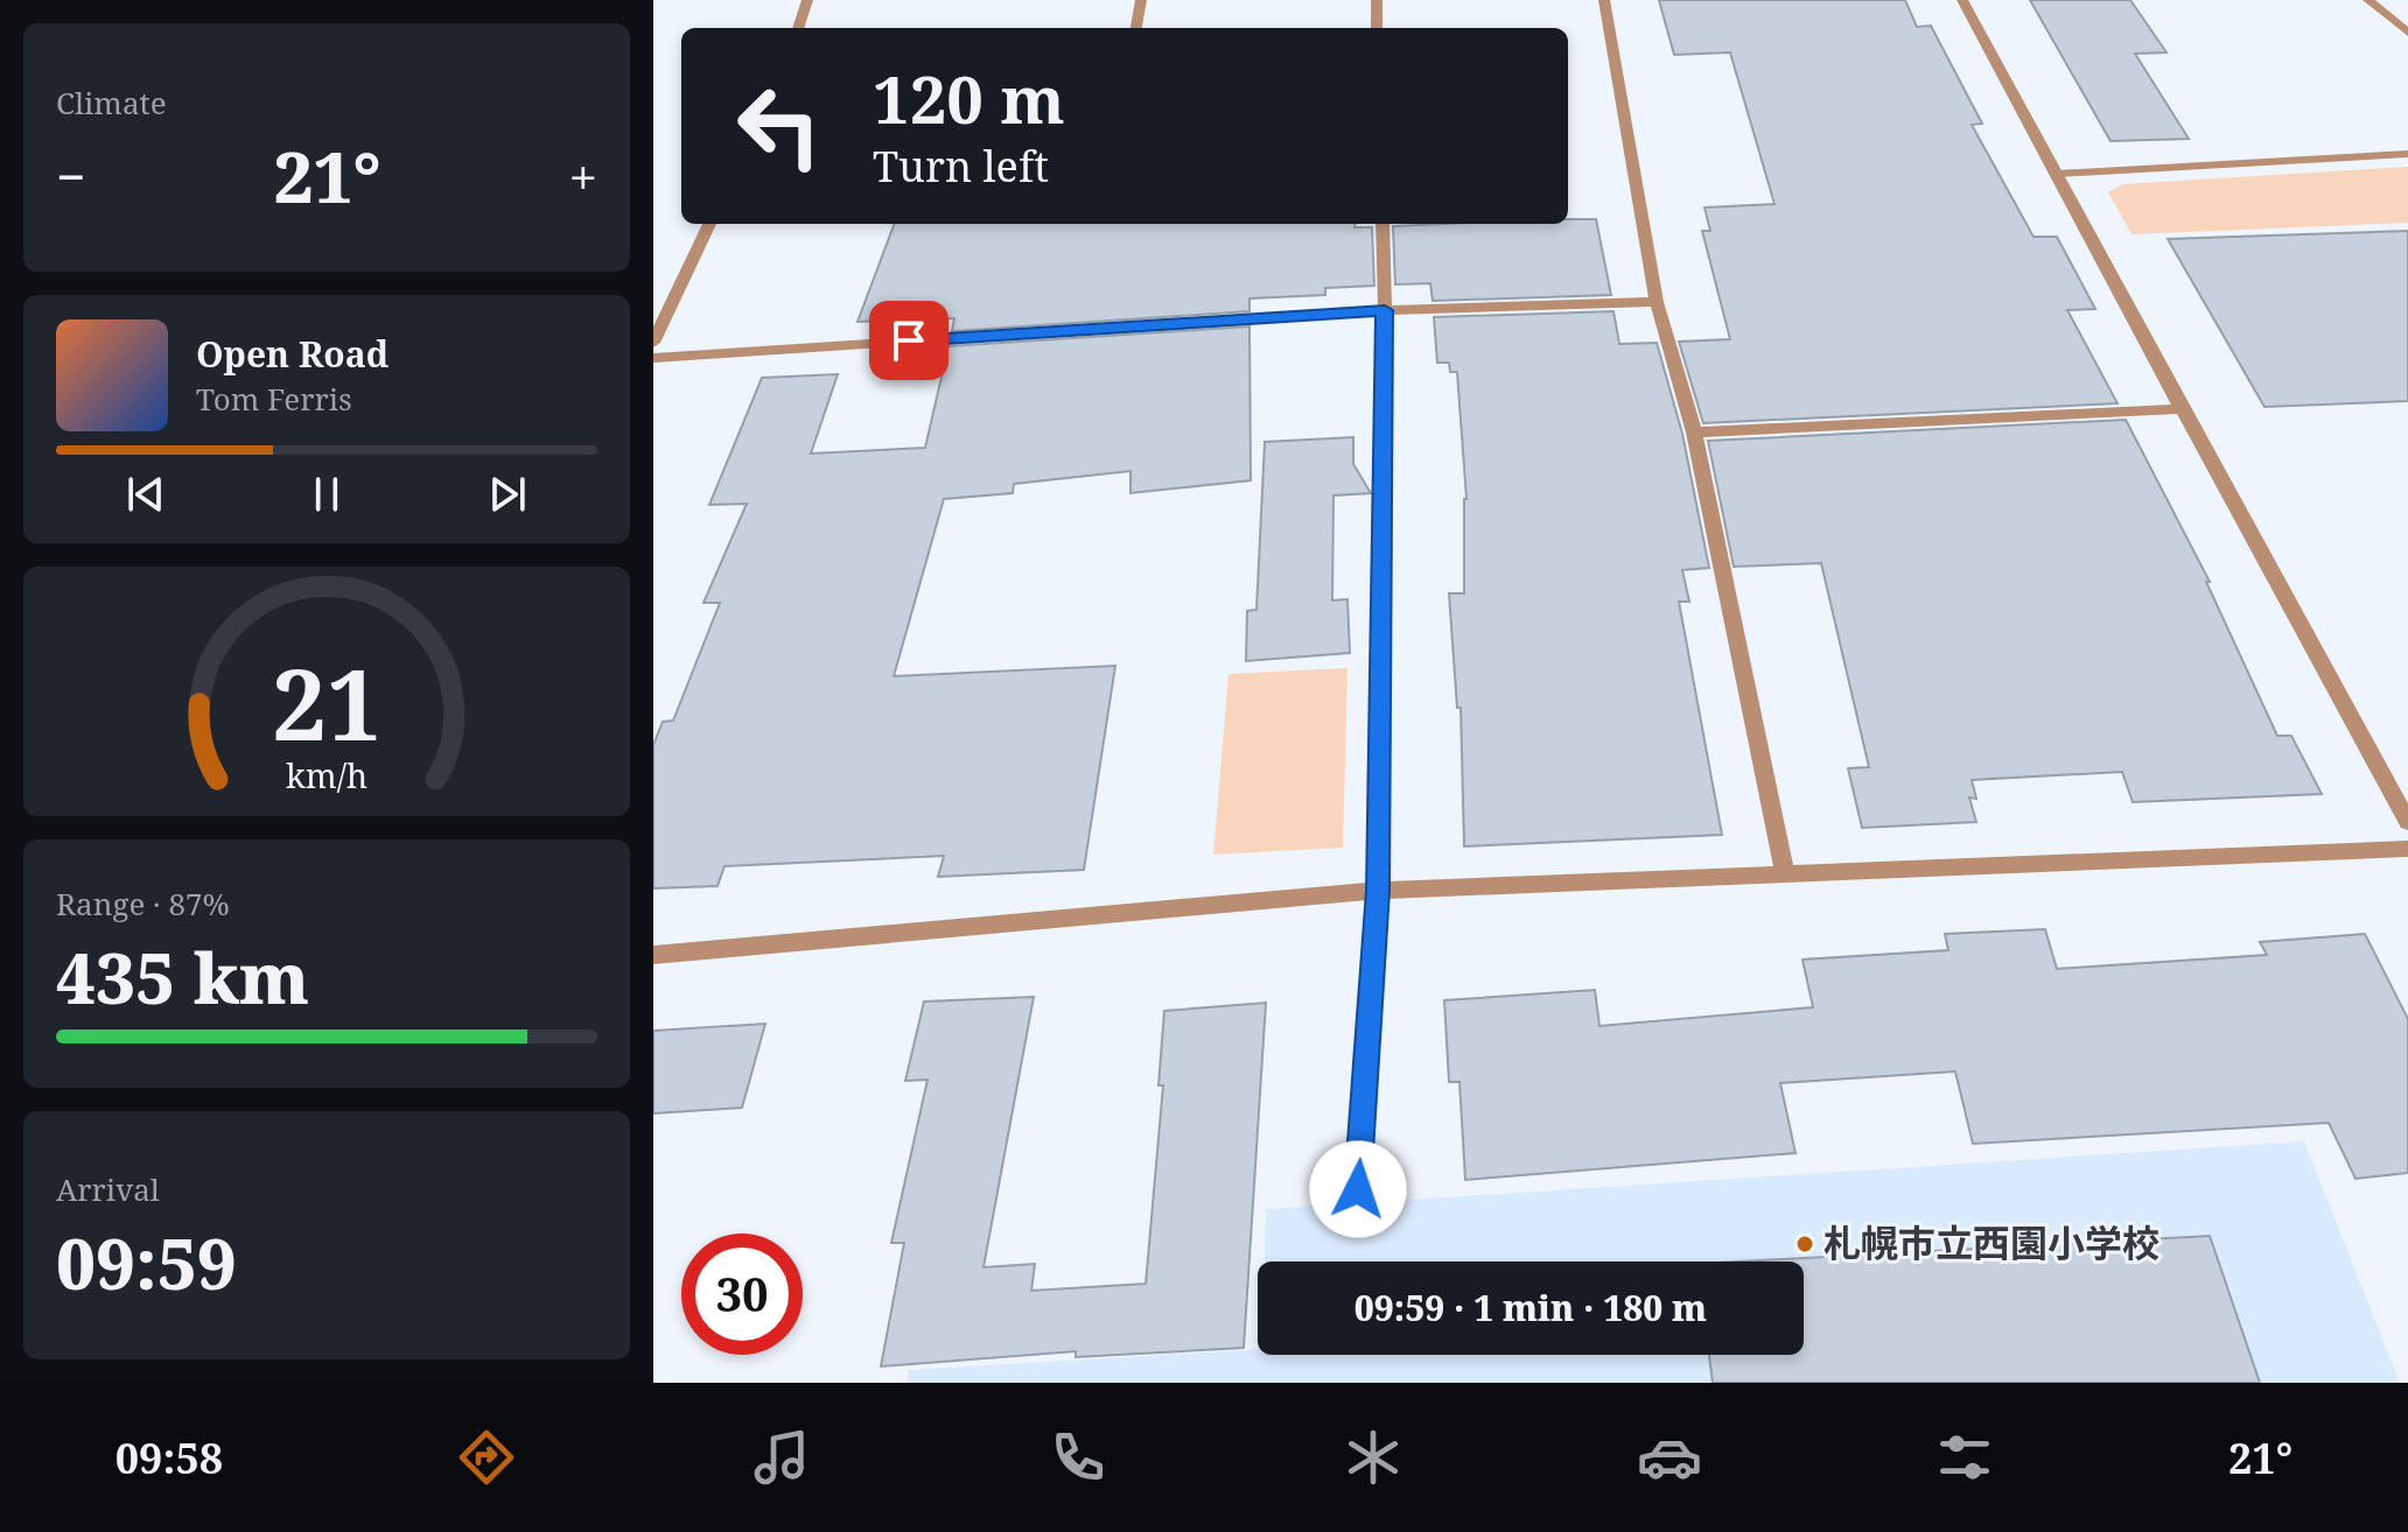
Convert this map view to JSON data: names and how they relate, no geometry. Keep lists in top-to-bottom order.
{
  "places": ["札幌市立西園小学校"],
  "page": {
    "tile": [
      "Climate",
      ["Range · 87%", "435 km"],
      ["Arrival", "09:59"]
    ],
    "turn": ["120 m", "Turn left"],
    "heat": ["−", "21°", "+"],
    "song": ["Open Road", "Tom Ferris"],
    "limit": "30",
    "trip": "09:59 · 1 min · 180 m",
    "tabs": ["09:58", "21°"],
    "gauge": ["21", "km/h"]
  }
}
